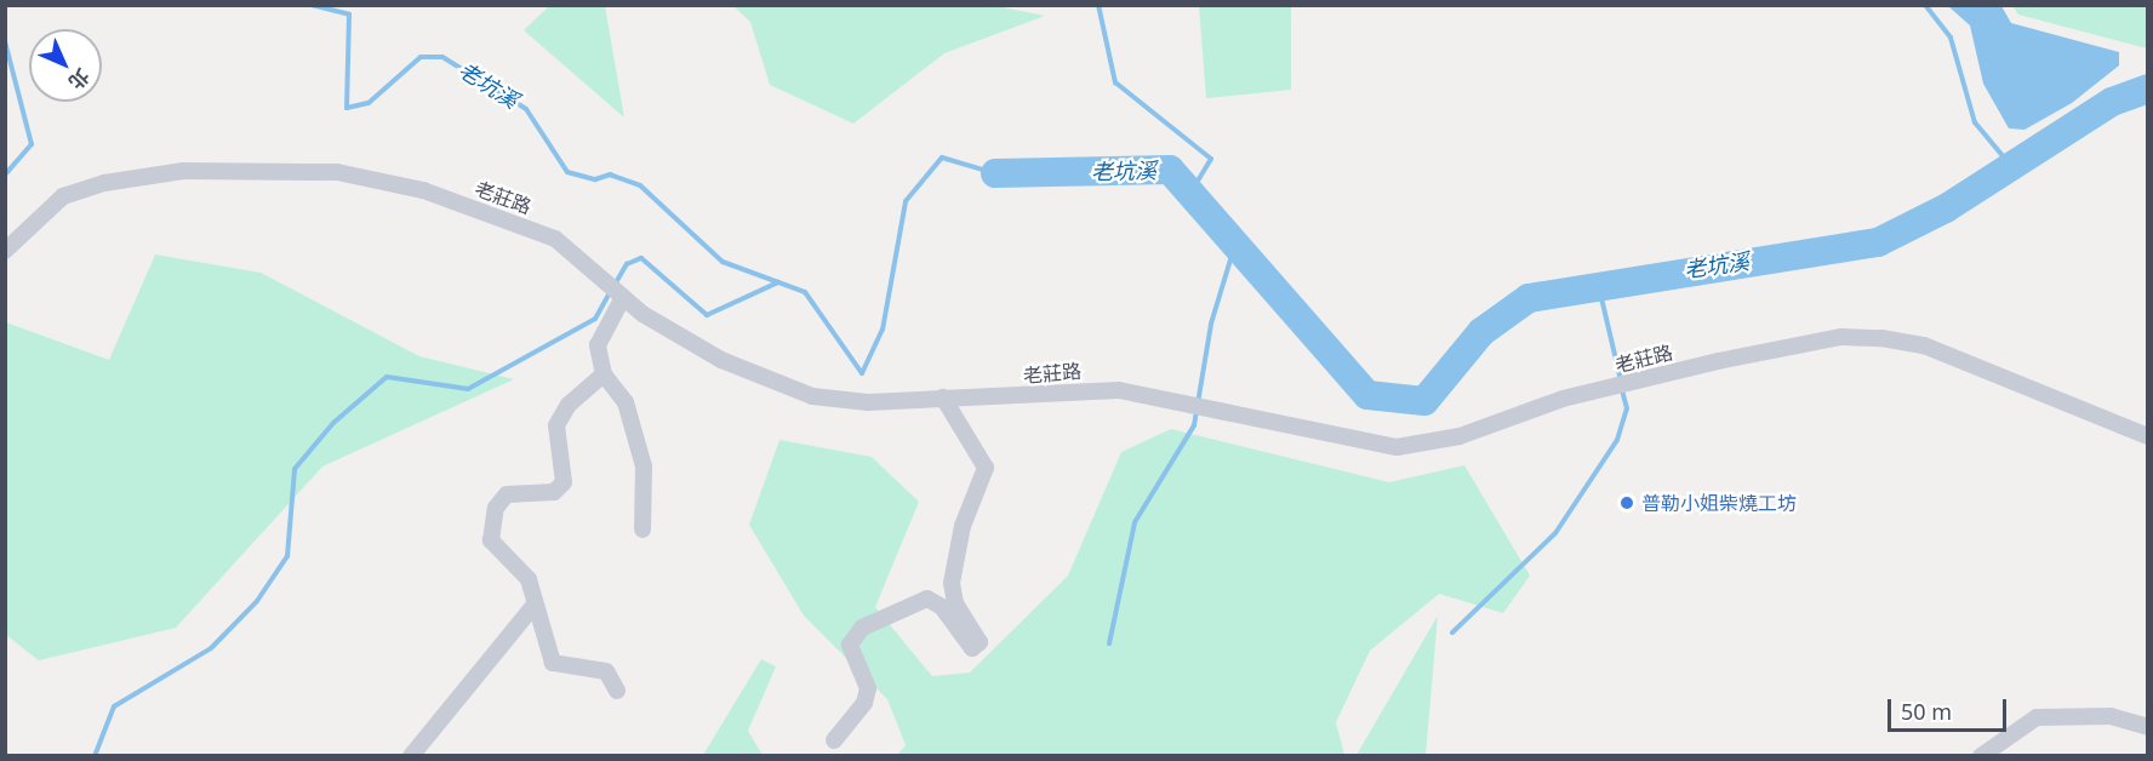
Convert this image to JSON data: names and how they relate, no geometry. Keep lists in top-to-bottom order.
{
  "streets": {
    "street": ["老莊路"]
  },
  "water": ["老坑溪"],
  "places": ["普勒小姐柴燒工坊"],
  "scale_bar": "50 m",
  "north": "bottom right"
}
